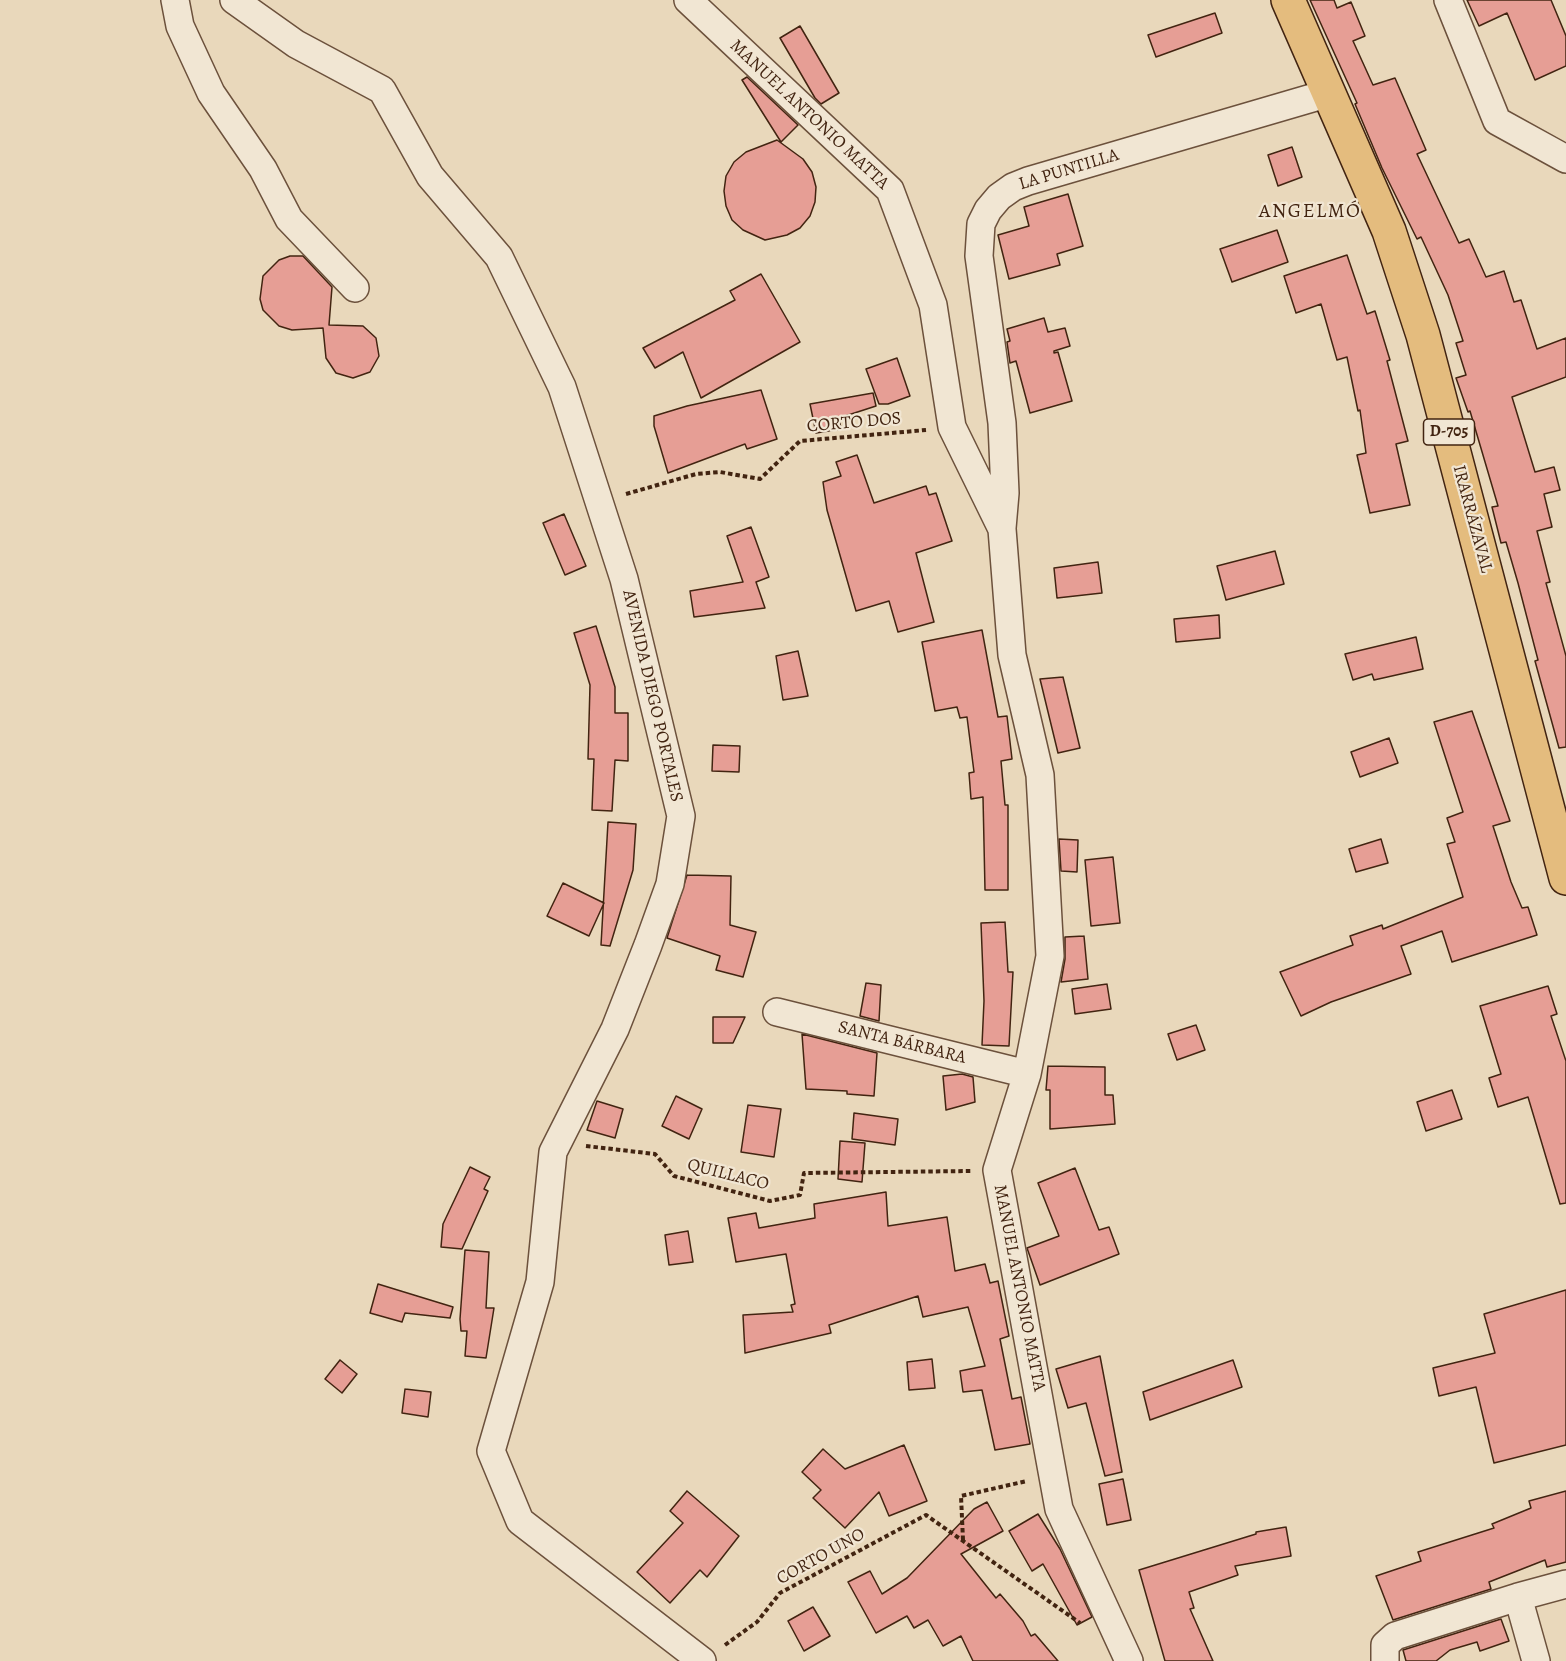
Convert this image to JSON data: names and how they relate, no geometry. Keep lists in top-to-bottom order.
{
  "streets": {
    "main road": ["D-705", "IRARRÁZAVAL"],
    "street": [
      "MANUEL ANTONIO MATTA",
      "LA PUNTILLA",
      "AVENIDA DIEGO PORTALES",
      "SANTA BÁRBARA"
    ],
    "path": ["CORTO DOS", "QUILLACO", "CORTO UNO"]
  },
  "crossings": [
    ["MANUEL ANTONIO MATTA", "LA PUNTILLA"],
    ["MANUEL ANTONIO MATTA", "CORTO DOS"],
    ["MANUEL ANTONIO MATTA", "SANTA BÁRBARA"],
    ["MANUEL ANTONIO MATTA", "QUILLACO"],
    ["MANUEL ANTONIO MATTA", "CORTO UNO"],
    ["LA PUNTILLA", "IRARRÁZAVAL"],
    ["CORTO DOS", "AVENIDA DIEGO PORTALES"],
    ["AVENIDA DIEGO PORTALES", "QUILLACO"],
    ["AVENIDA DIEGO PORTALES", "CORTO UNO"]
  ],
  "districts": ["ANGELMÓ"]
}
